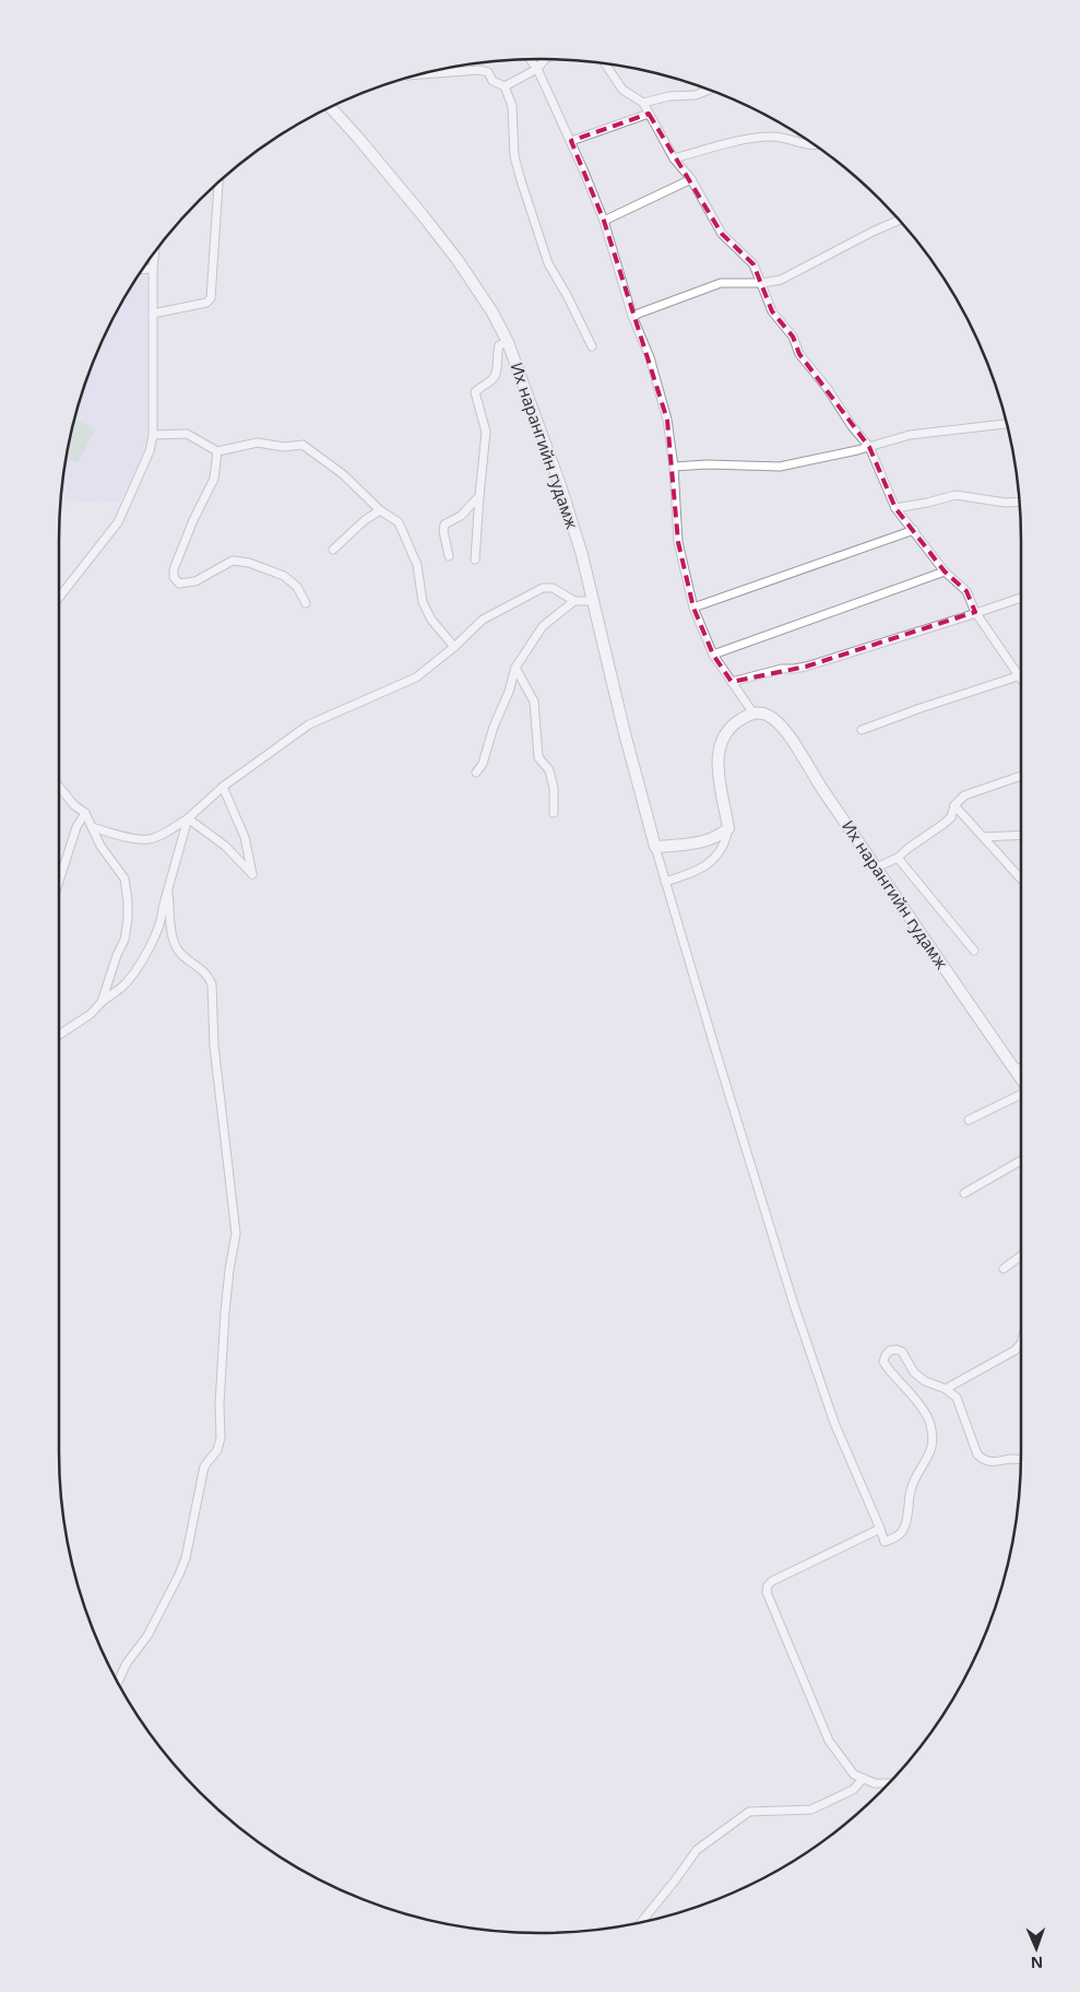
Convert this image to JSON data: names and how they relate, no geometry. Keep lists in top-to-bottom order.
{
  "streets": {
    "main road": ["Их нарангийн гудамж"]
  },
  "north": "bottom"
}
